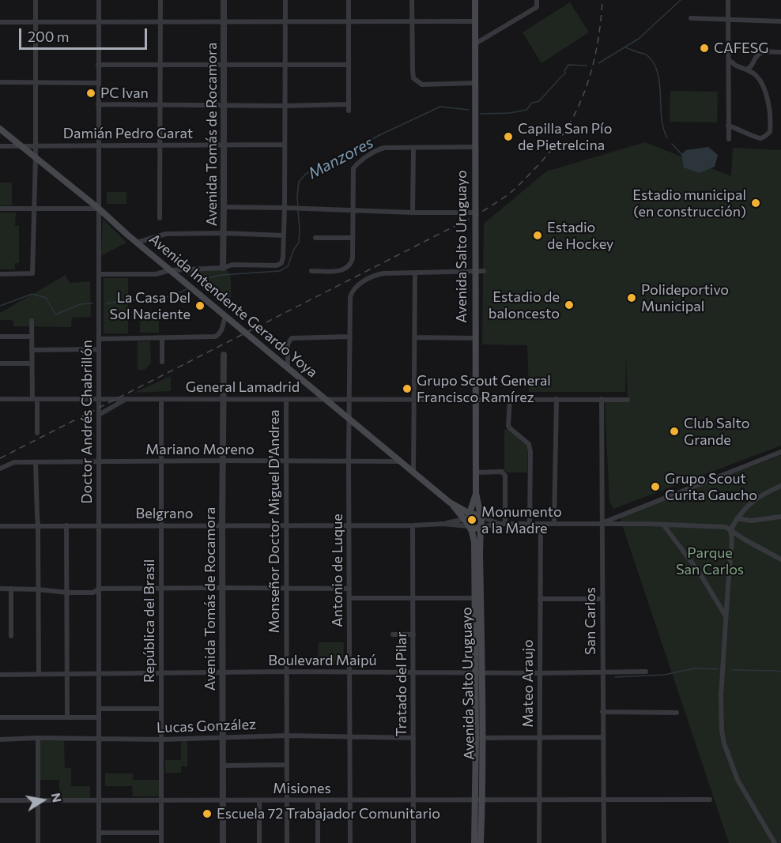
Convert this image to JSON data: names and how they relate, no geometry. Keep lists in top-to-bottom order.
{
  "streets": {
    "main road": ["Avenida Salto Uruguayo", "Avenida Intendente Gerardo Yoya"],
    "street": [
      "Damián Pedro Garat",
      "Avenida Tomás de Rocamora",
      "General Lamadrid",
      "Doctor Andrés Chabrillón",
      "Mariano Moreno",
      "Belgrano",
      "Monseñor Doctor Miguel D'Andrea",
      "Antonio de Luque",
      "República del Brasil",
      "San Carlos",
      "Boulevard Maipú",
      "Mateo Araujo",
      "Tratado del Pilar",
      "Lucas González",
      "Misiones"
    ]
  },
  "crossings": [
    ["Damián Pedro Garat", "Avenida Tomás de Rocamora"],
    ["Damián Pedro Garat", "Avenida Intendente Gerardo Yoya"],
    ["Damián Pedro Garat", "Doctor Andrés Chabrillón"],
    ["Avenida Tomás de Rocamora", "General Lamadrid"],
    ["Avenida Tomás de Rocamora", "Mariano Moreno"],
    ["Avenida Tomás de Rocamora", "Belgrano"],
    ["Avenida Tomás de Rocamora", "Boulevard Maipú"],
    ["Avenida Tomás de Rocamora", "Lucas González"],
    ["Avenida Tomás de Rocamora", "Misiones"],
    ["Avenida Salto Uruguayo", "Avenida Intendente Gerardo Yoya"],
    ["Avenida Salto Uruguayo", "General Lamadrid"],
    ["Avenida Salto Uruguayo", "Belgrano"],
    ["Avenida Salto Uruguayo", "Boulevard Maipú"],
    ["Avenida Salto Uruguayo", "Misiones"],
    ["Avenida Intendente Gerardo Yoya", "General Lamadrid"],
    ["Avenida Intendente Gerardo Yoya", "Doctor Andrés Chabrillón"],
    ["Avenida Intendente Gerardo Yoya", "Mariano Moreno"],
    ["Avenida Intendente Gerardo Yoya", "Belgrano"],
    ["Avenida Intendente Gerardo Yoya", "Antonio de Luque"],
    ["General Lamadrid", "Doctor Andrés Chabrillón"],
    ["General Lamadrid", "Monseñor Doctor Miguel D'Andrea"],
    ["General Lamadrid", "Antonio de Luque"],
    ["General Lamadrid", "República del Brasil"],
    ["General Lamadrid", "San Carlos"],
    ["Doctor Andrés Chabrillón", "Mariano Moreno"],
    ["Doctor Andrés Chabrillón", "Belgrano"],
    ["Doctor Andrés Chabrillón", "Boulevard Maipú"],
    ["Doctor Andrés Chabrillón", "Lucas González"],
    ["Doctor Andrés Chabrillón", "Misiones"],
    ["Mariano Moreno", "Monseñor Doctor Miguel D'Andrea"],
    ["Mariano Moreno", "Antonio de Luque"],
    ["Mariano Moreno", "República del Brasil"],
    ["Belgrano", "Monseñor Doctor Miguel D'Andrea"],
    ["Belgrano", "Antonio de Luque"],
    ["Belgrano", "República del Brasil"],
    ["Belgrano", "San Carlos"],
    ["Belgrano", "Mateo Araujo"],
    ["Belgrano", "Tratado del Pilar"],
    ["Monseñor Doctor Miguel D'Andrea", "Boulevard Maipú"],
    ["Monseñor Doctor Miguel D'Andrea", "Lucas González"],
    ["Monseñor Doctor Miguel D'Andrea", "Misiones"],
    ["Antonio de Luque", "Boulevard Maipú"],
    ["Antonio de Luque", "Lucas González"],
    ["Antonio de Luque", "Misiones"],
    ["República del Brasil", "Boulevard Maipú"],
    ["República del Brasil", "Lucas González"],
    ["República del Brasil", "Misiones"],
    ["San Carlos", "Boulevard Maipú"],
    ["San Carlos", "Misiones"],
    ["Boulevard Maipú", "Mateo Araujo"],
    ["Boulevard Maipú", "Tratado del Pilar"],
    ["Mateo Araujo", "Misiones"],
    ["Tratado del Pilar", "Lucas González"],
    ["Tratado del Pilar", "Misiones"]
  ],
  "water": ["Manzores"],
  "parks": ["Parque San Carlos"],
  "places": [
    "CAFESG",
    "PC Ivan",
    "Capilla San Pío de Pietrelcina",
    "Estadio municipal (en construcción)",
    "Estadio de Hockey",
    "Polideportivo Municipal",
    "Estadio de baloncesto",
    "La Casa Del Sol Naciente",
    "Grupo Scout General Francisco Ramírez",
    "Club Salto Grande",
    "Grupo Scout Curita Gaucho",
    "Monumento a la Madre",
    "Escuela 72 Trabajador Comunitario"
  ],
  "scale_bar": "200 m",
  "north": "right"
}
